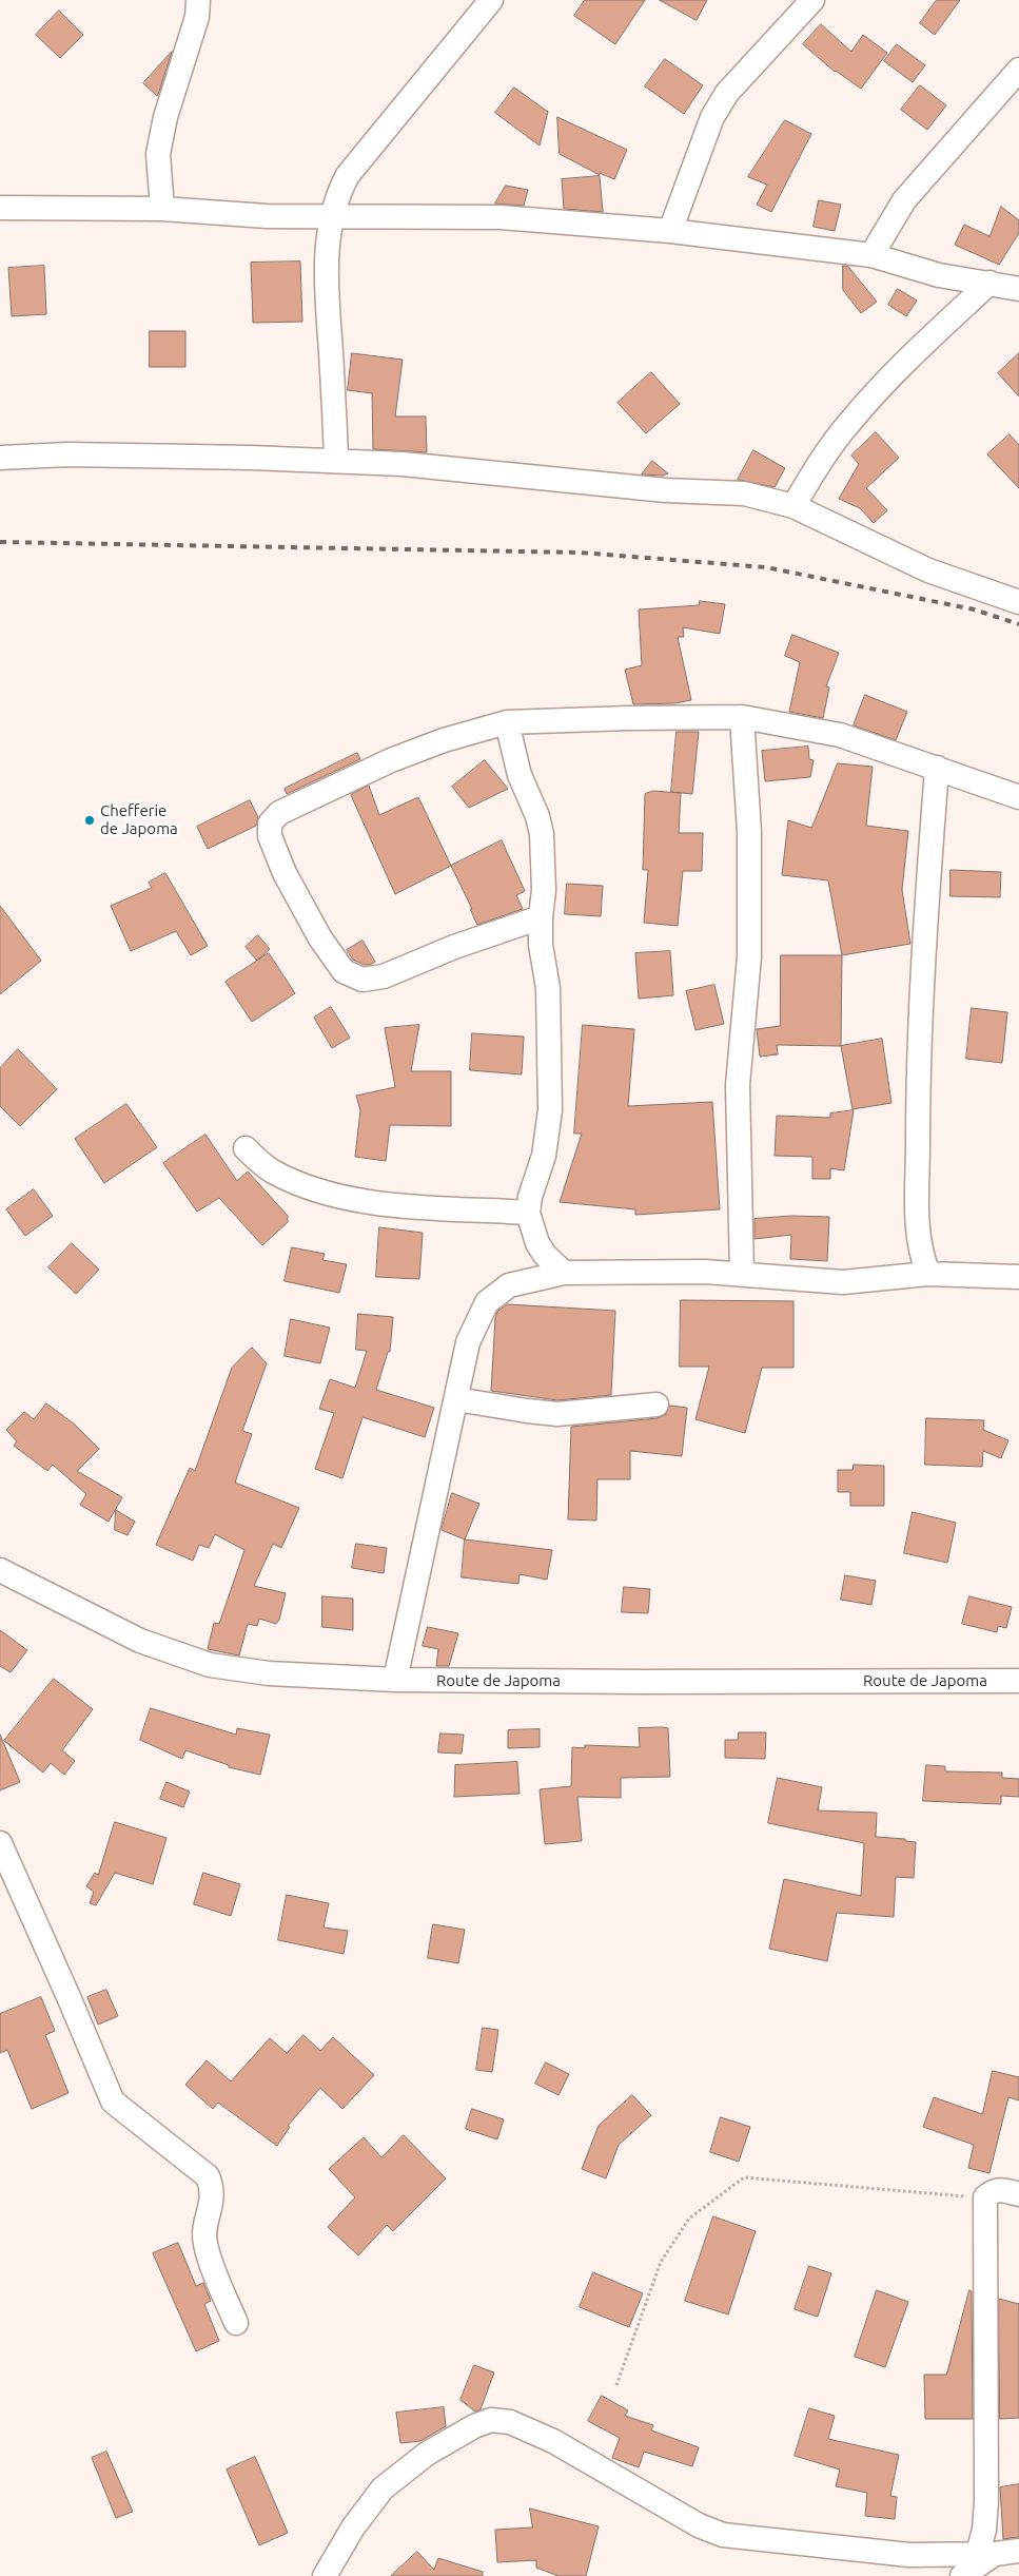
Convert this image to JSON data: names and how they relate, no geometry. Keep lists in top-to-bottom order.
{
  "streets": {
    "street": ["Route de Japoma"]
  },
  "places": ["Chefferie de Japoma"]
}
